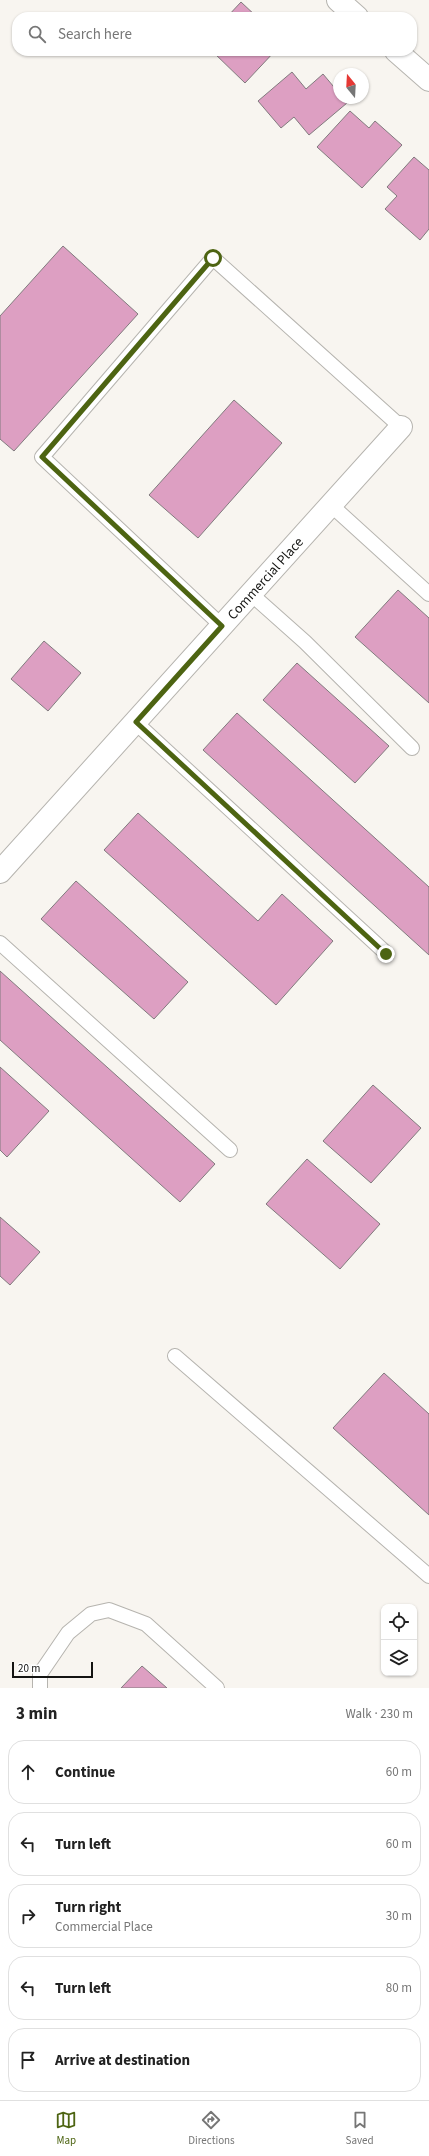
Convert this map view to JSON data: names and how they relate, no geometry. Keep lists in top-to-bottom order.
{
  "streets": {
    "street": ["Commercial Place"]
  },
  "scale_bar": "20 m",
  "north": "top",
  "page": {
    "search": "Search here",
    "scale": "20 m",
    "heading": ["3 min", "Walk · 230 m"],
    "list": [
      ["Continue", "60 m"],
      ["Turn left", "60 m"],
      ["Turn right", "Commercial Place", "30 m"],
      ["Turn left", "80 m"],
      "Arrive at destination"
    ],
    "nav": ["Map", "Directions", "Saved"]
  }
}
